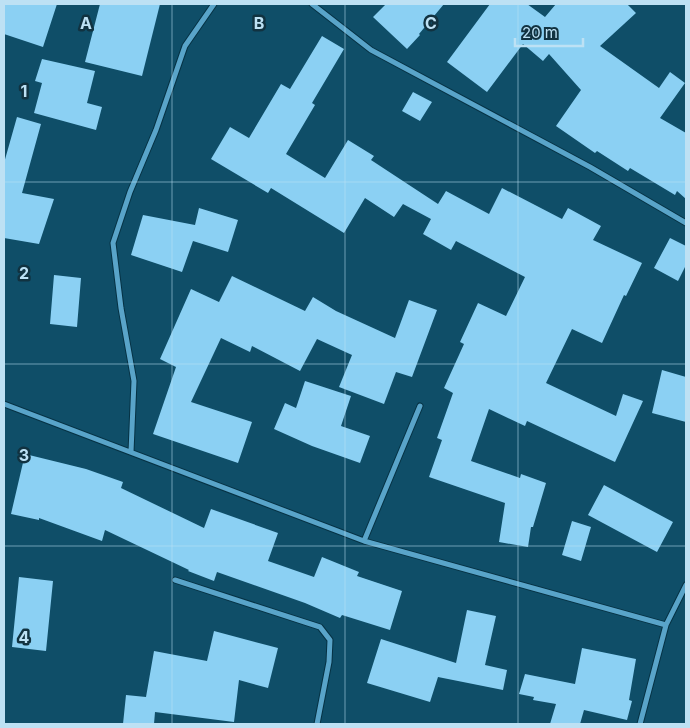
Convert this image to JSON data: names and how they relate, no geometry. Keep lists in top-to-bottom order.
{
  "scale_bar": "20 m",
  "grid": {
    "columns": ["A", "B", "C"],
    "rows": [
      "1",
      "2",
      "3",
      "4"
    ]
  }
}
